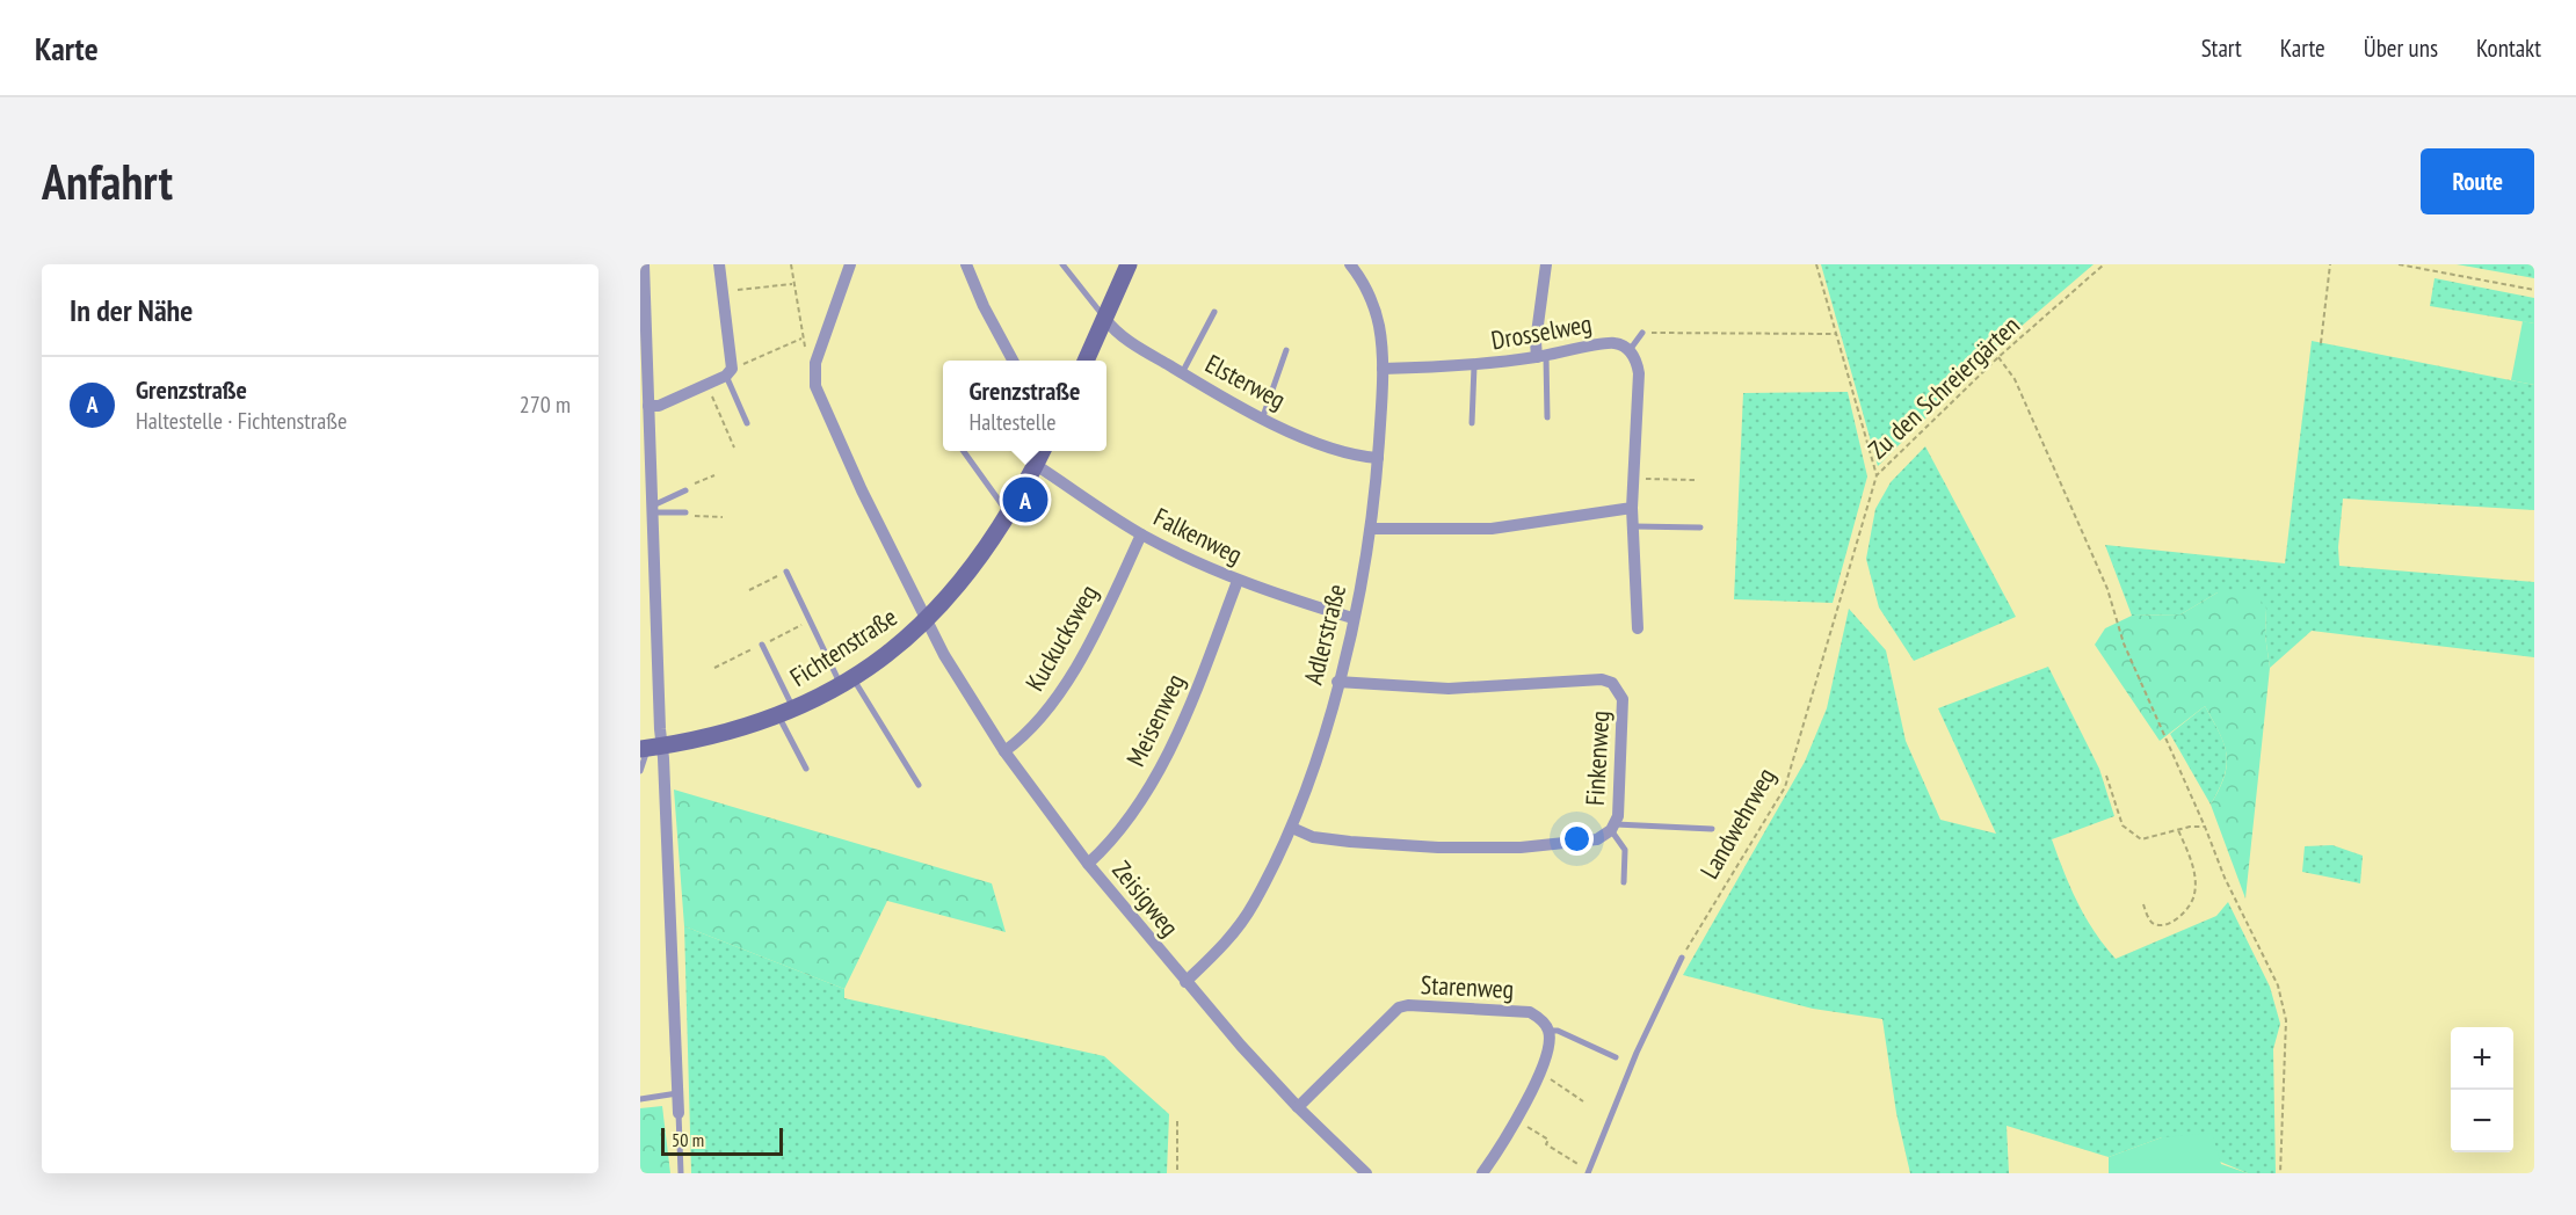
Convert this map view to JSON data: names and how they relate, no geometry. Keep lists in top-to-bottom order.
{
  "streets": {
    "street": [
      "Drosselweg",
      "Elsterweg",
      "Falkenweg",
      "Adlerstraße",
      "Kuckucksweg",
      "Fichtenstraße",
      "Meisenweg",
      "Finkenweg",
      "Zeisigweg",
      "Starenweg"
    ],
    "path": ["Zu den Schreiergärten", "Landwehrweg"]
  },
  "crossings": [
    ["Drosselweg", "Adlerstraße"],
    ["Elsterweg", "Adlerstraße"],
    ["Zu den Schreiergärten", "Landwehrweg"],
    ["Falkenweg", "Adlerstraße"],
    ["Falkenweg", "Kuckucksweg"],
    ["Falkenweg", "Fichtenstraße"],
    ["Falkenweg", "Meisenweg"],
    ["Adlerstraße", "Finkenweg"],
    ["Adlerstraße", "Zeisigweg"],
    ["Kuckucksweg", "Zeisigweg"],
    ["Fichtenstraße", "Zeisigweg"],
    ["Meisenweg", "Zeisigweg"],
    ["Zeisigweg", "Starenweg"]
  ],
  "scale_bar": "50 m",
  "page": {
    "header": "Karte",
    "nav": [
      "Start",
      "Karte",
      "Über uns",
      "Kontakt"
    ],
    "buttons": "Route",
    "title": "Anfahrt",
    "heading": "In der Nähe",
    "list": [
      {
        "mark": "A",
        "name": "Grenzstraße",
        "note": "Haltestelle · Fichtenstraße",
        "value": "270 m"
      }
    ],
    "popup": ["Grenzstraße", "Haltestelle"],
    "pins": "A",
    "map_buttons": ["+", "−"],
    "scale": "50 m"
  }
}
